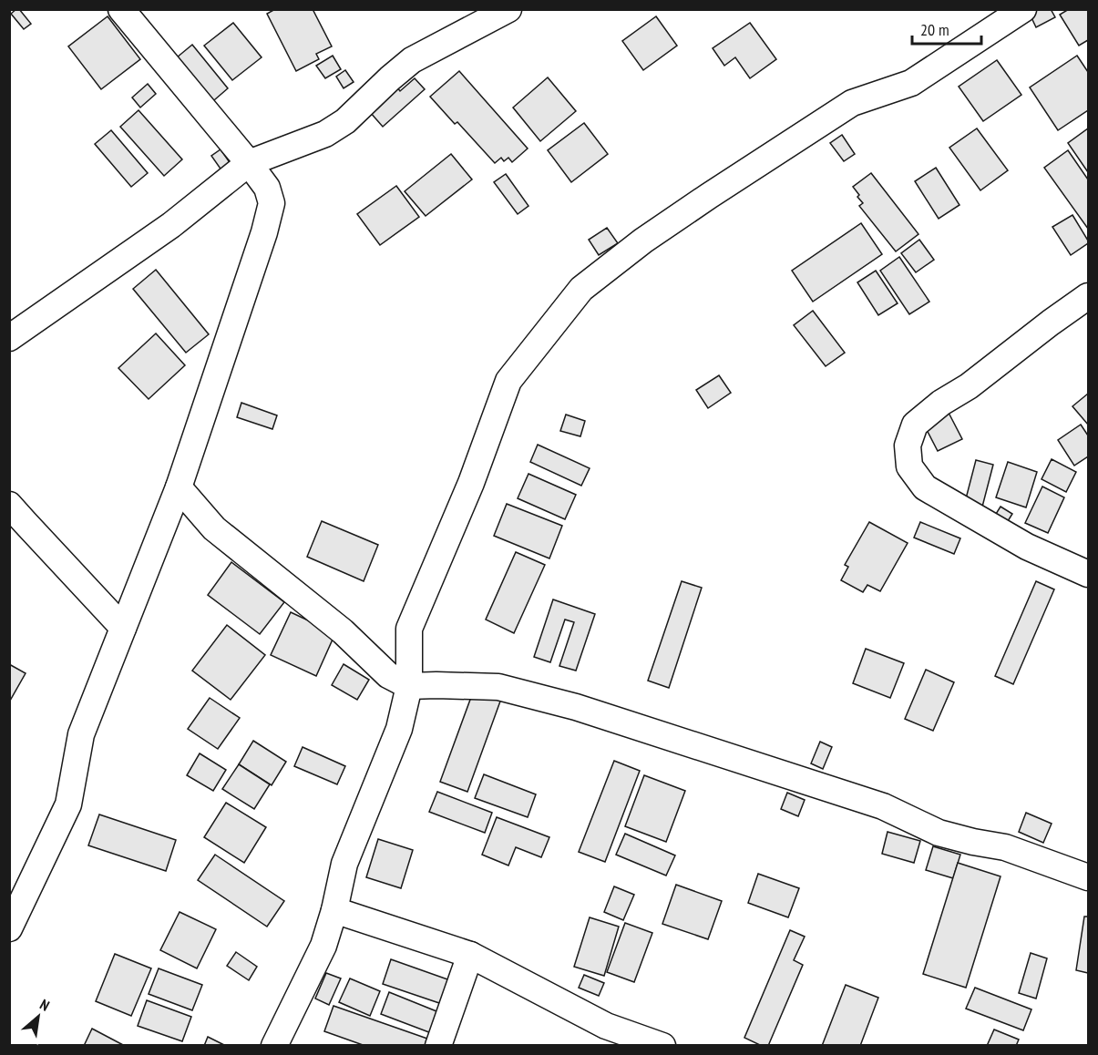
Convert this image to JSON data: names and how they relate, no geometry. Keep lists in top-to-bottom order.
{
  "scale_bar": "20 m",
  "north": "top right"
}
